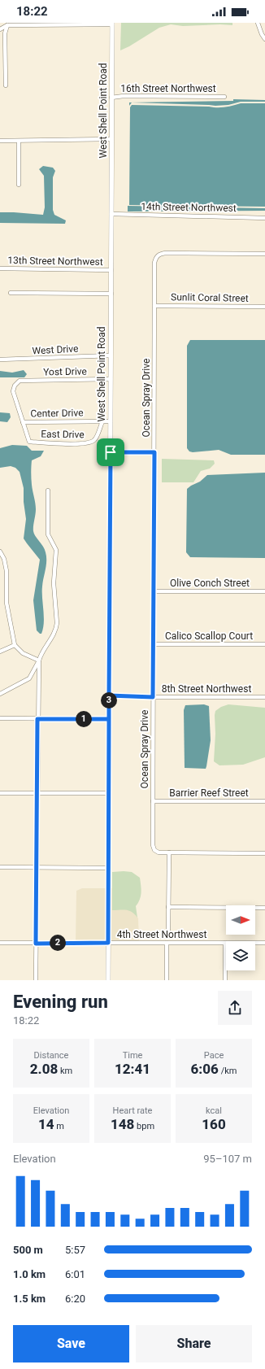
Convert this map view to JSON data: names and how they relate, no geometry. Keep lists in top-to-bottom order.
{
  "streets": {
    "street": [
      "16th Street Northwest",
      "West Shell Point Road",
      "14th Street Northwest",
      "13th Street Northwest",
      "Sunlit Coral Street",
      "West Drive",
      "Yost Drive",
      "Ocean Spray Drive",
      "Center Drive",
      "East Drive",
      "Olive Conch Street",
      "Calico Scallop Court",
      "8th Street Northwest",
      "Barrier Reef Street",
      "4th Street Northwest"
    ]
  },
  "crossings": [
    ["16th Street Northwest", "West Shell Point Road"],
    ["West Shell Point Road", "14th Street Northwest"],
    ["West Shell Point Road", "13th Street Northwest"],
    ["West Shell Point Road", "West Drive"],
    ["West Shell Point Road", "Yost Drive"],
    ["West Shell Point Road", "Center Drive"],
    ["West Shell Point Road", "8th Street Northwest"],
    ["West Shell Point Road", "4th Street Northwest"],
    ["Sunlit Coral Street", "Ocean Spray Drive"],
    ["Yost Drive", "Center Drive"],
    ["Yost Drive", "East Drive"],
    ["Ocean Spray Drive", "Olive Conch Street"],
    ["Ocean Spray Drive", "Calico Scallop Court"],
    ["Ocean Spray Drive", "8th Street Northwest"],
    ["Ocean Spray Drive", "Barrier Reef Street"],
    ["Center Drive", "East Drive"]
  ],
  "north": "right",
  "page": {
    "status": "18:22",
    "pins": ["3", "1", "2"],
    "heading": ["Evening run", "18:22"],
    "stats": [
      ["Distance", "2.08 km"],
      ["Time", "12:41"],
      ["Pace", "6:06 /km"],
      ["Elevation", "14 m"],
      ["Heart rate", "148 bpm"],
      ["kcal", "160"]
    ],
    "chart": ["Elevation", "95–107 m"],
    "list": [
      {
        "name": "500 m",
        "note": "5:57"
      },
      {
        "name": "1.0 km",
        "note": "6:01"
      },
      {
        "name": "1.5 km",
        "note": "6:20"
      }
    ],
    "buttons": ["Save", "Share"]
  }
}
